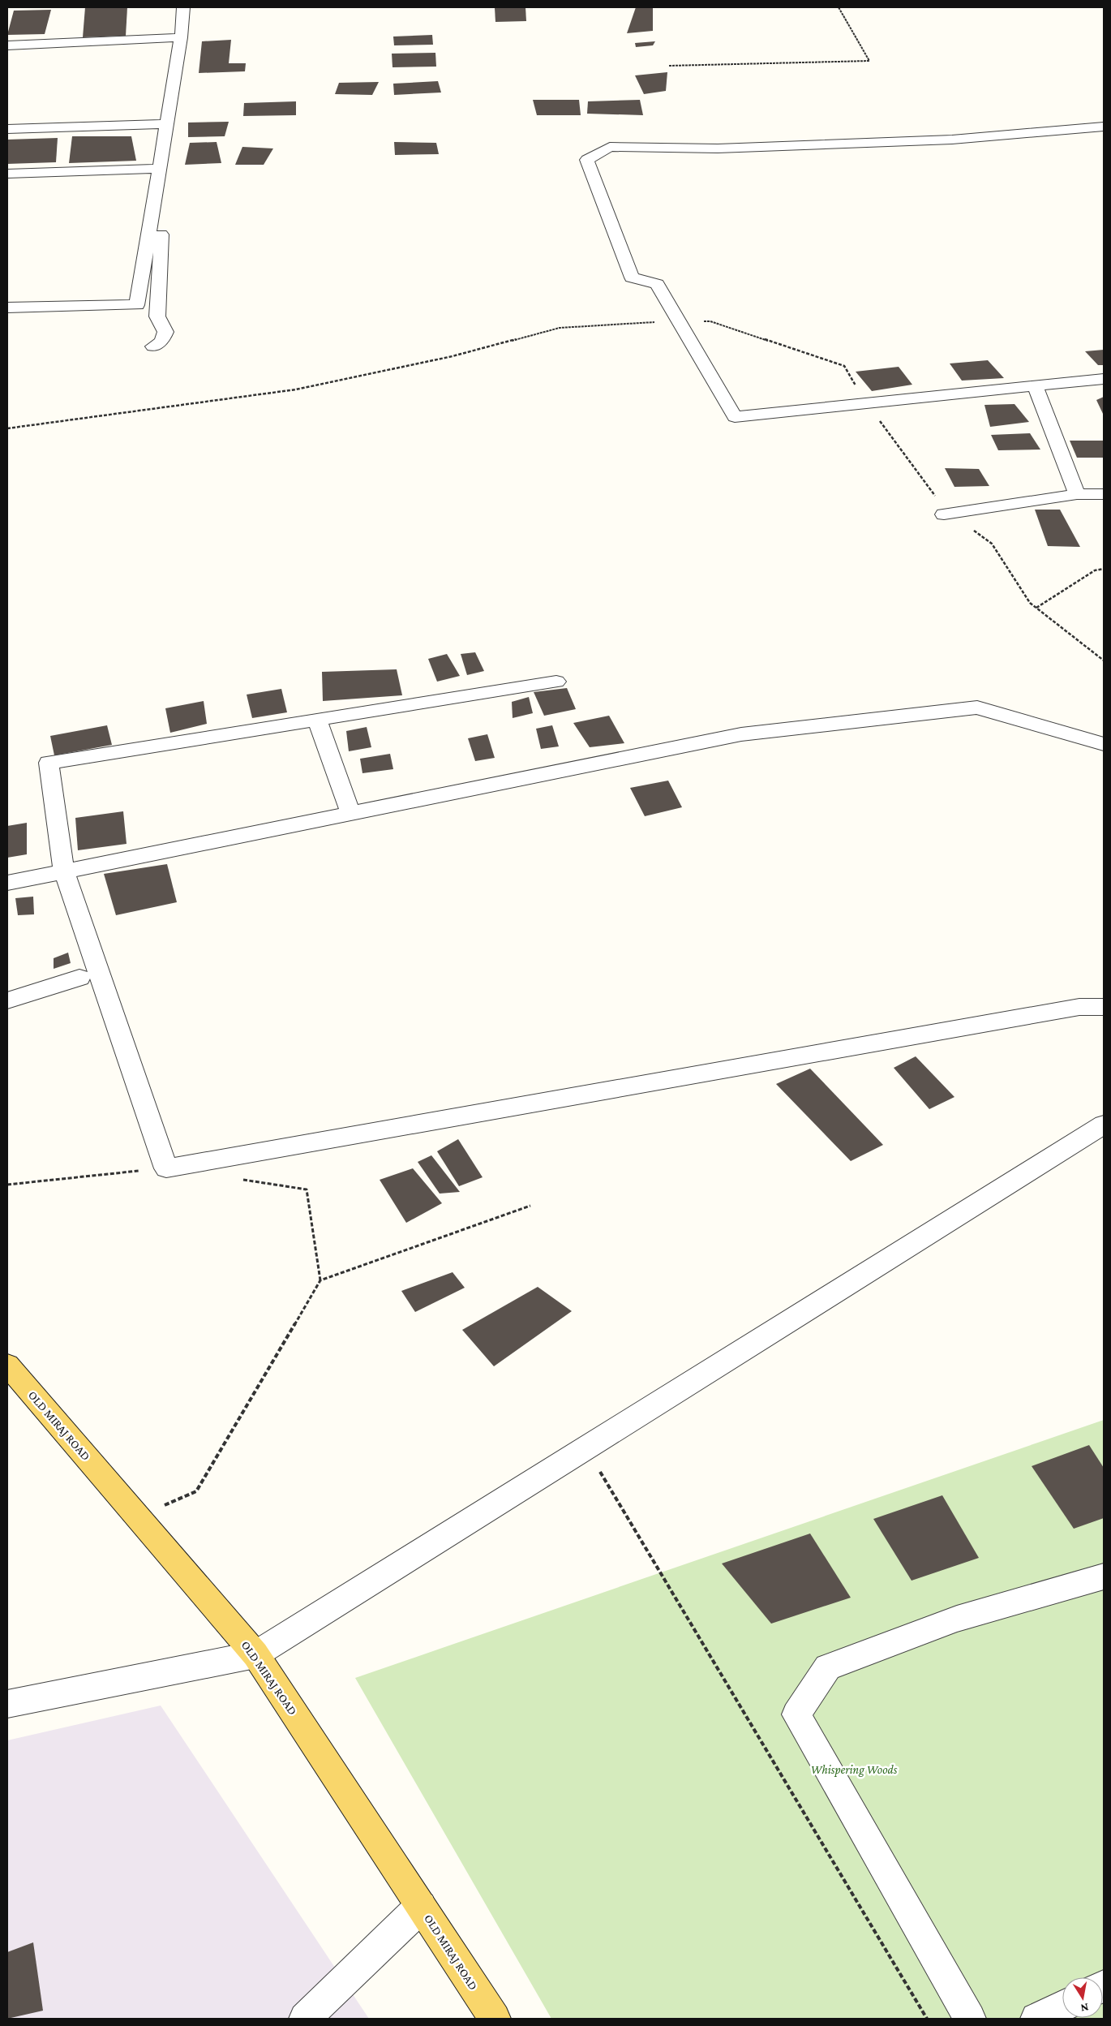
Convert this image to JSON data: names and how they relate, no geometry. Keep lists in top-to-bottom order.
{
  "streets": {
    "main road": ["OLD MIRAJ ROAD"]
  },
  "parks": ["Whispering Woods"],
  "north": "bottom"
}
